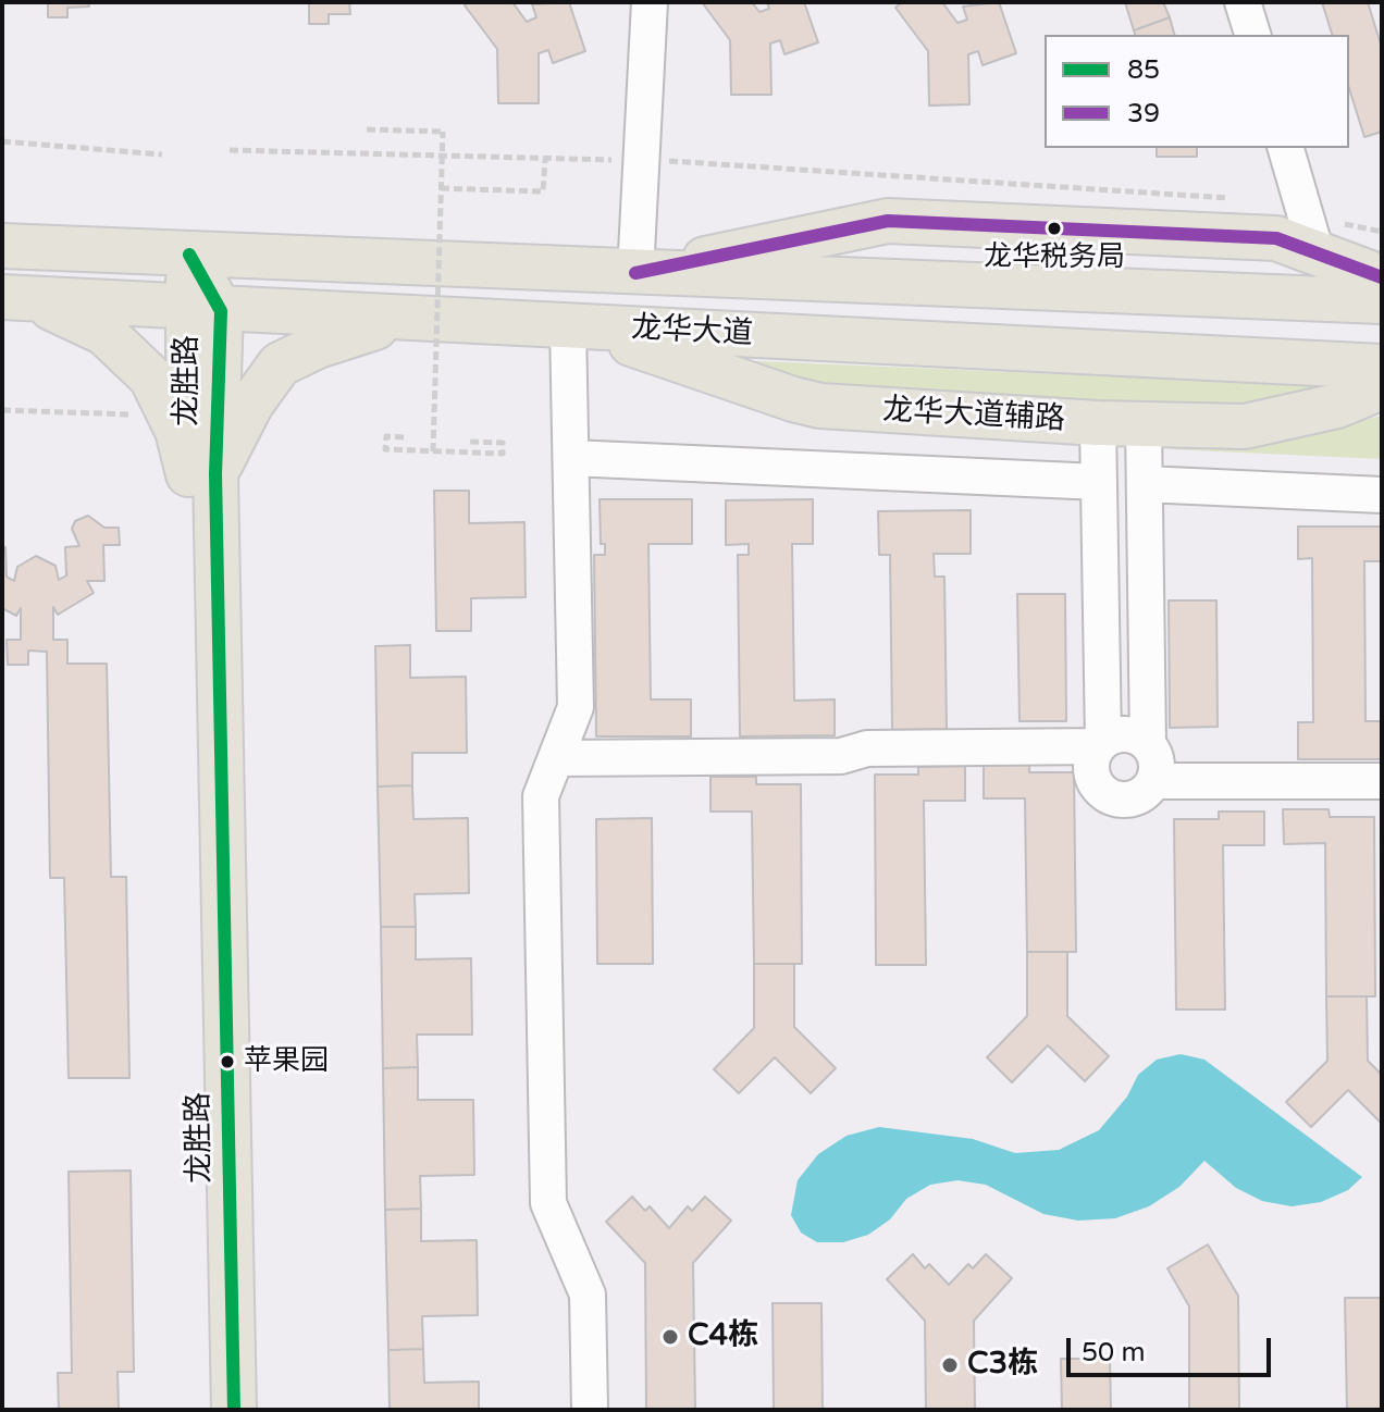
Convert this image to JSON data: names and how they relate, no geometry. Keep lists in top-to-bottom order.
{
  "streets": {
    "main road": ["龙华大道", "龙胜路", "龙华大道辅路"]
  },
  "crossings": [
    ["龙华大道", "龙胜路"],
    ["龙华大道", "龙华大道辅路"]
  ],
  "places": [
    "龙华税务局",
    "苹果园",
    "C4栋",
    "C3栋"
  ],
  "lines": ["transit line 39", "transit line 85"],
  "legend": ["85", "39"],
  "scale_bar": "50 m"
}
